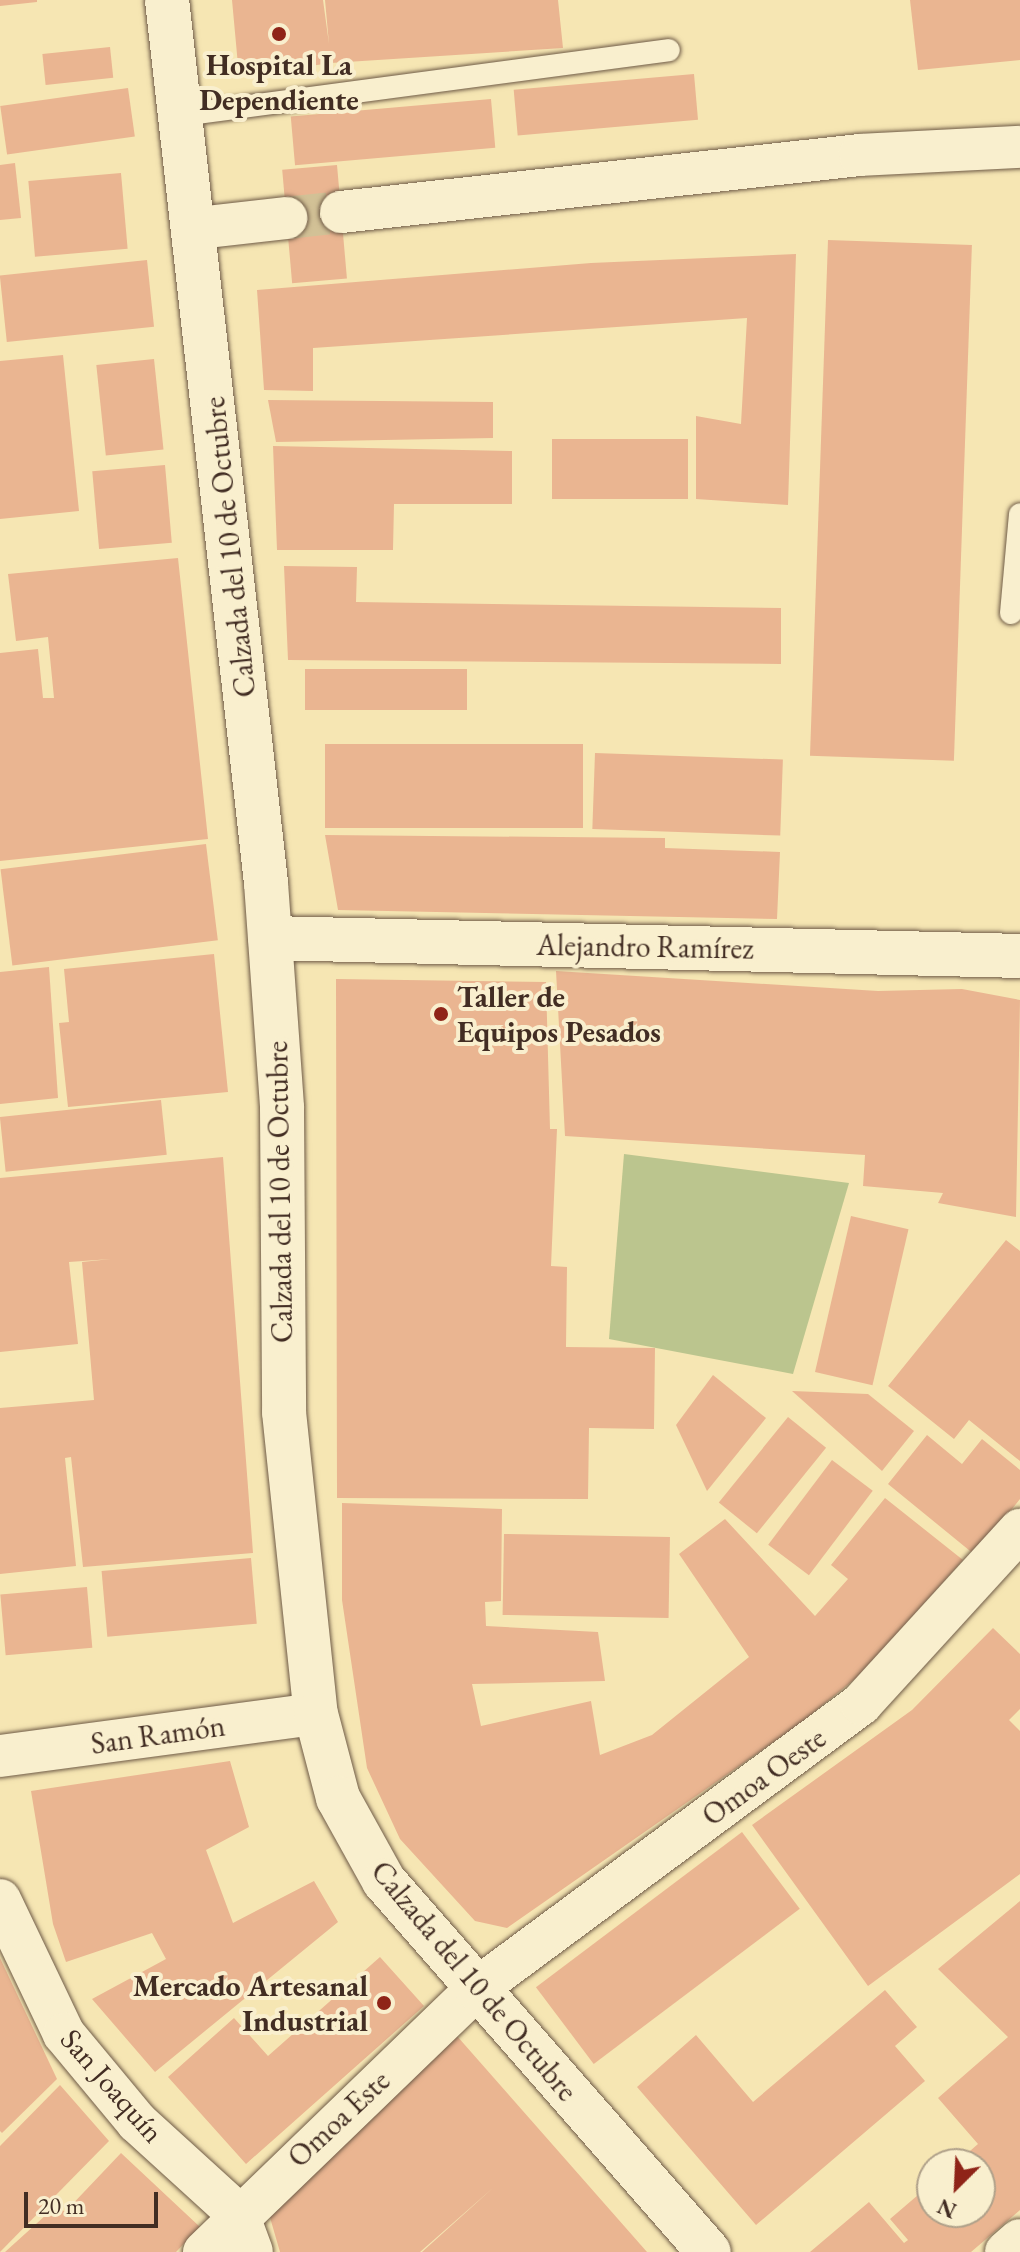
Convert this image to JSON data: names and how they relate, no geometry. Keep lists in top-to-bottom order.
{
  "streets": {
    "main road": ["Calzada del 10 de Octubre", "Alejandro Ramírez"],
    "street": [
      "San Ramón",
      "Omoa Oeste",
      "San Joaquín",
      "Omoa Este"
    ]
  },
  "crossings": [
    ["Calzada del 10 de Octubre", "Alejandro Ramírez"],
    ["Calzada del 10 de Octubre", "San Ramón"],
    ["Calzada del 10 de Octubre", "Omoa Oeste"],
    ["Calzada del 10 de Octubre", "Omoa Este"],
    ["Omoa Oeste", "Omoa Este"],
    ["San Joaquín", "Omoa Este"]
  ],
  "places": ["Hospital La Dependiente", "Taller de Equipos Pesados", "Mercado Artesanal Industrial"],
  "scale_bar": "20 m",
  "north": "bottom left"
}
